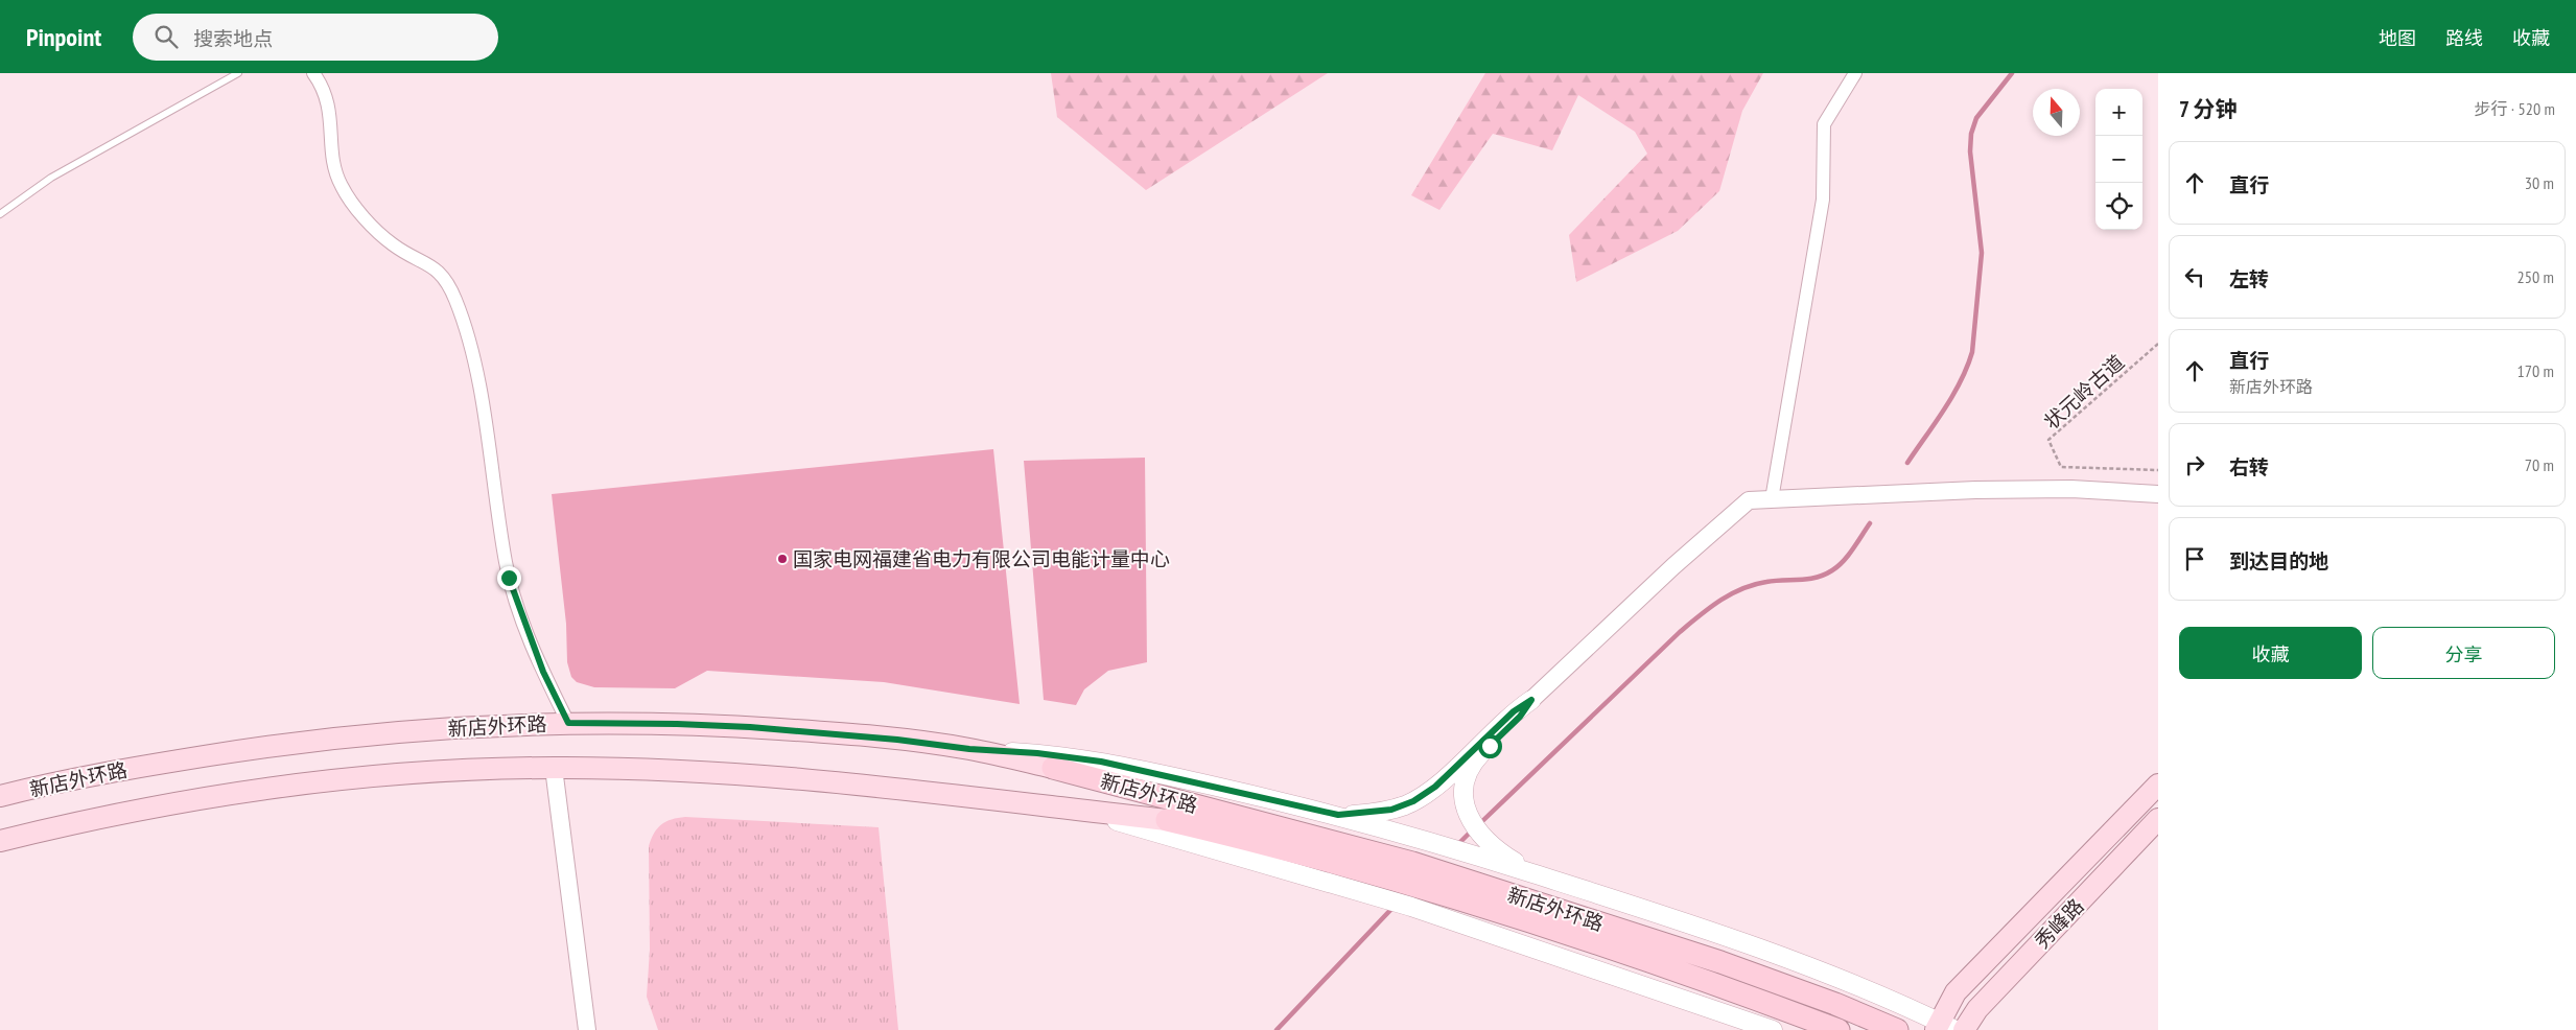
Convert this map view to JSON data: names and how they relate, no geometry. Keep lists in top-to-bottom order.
{
  "streets": {
    "highway": ["新店外环路"],
    "main road": ["秀峰路"],
    "path": ["状元岭古道"]
  },
  "places": ["国家电网福建省电力有限公司电能计量中心"],
  "north": "top",
  "page": {
    "header": "Pinpoint",
    "search": "搜索地点",
    "nav": ["地图", "路线", "收藏"],
    "heading": ["7 分钟", "步行 · 520 m"],
    "map_buttons": ["+", "−"],
    "list": [
      ["直行", "30 m"],
      ["左转", "250 m"],
      ["直行", "新店外环路", "170 m"],
      ["右转", "70 m"],
      "到达目的地"
    ],
    "buttons": ["收藏", "分享"]
  }
}
